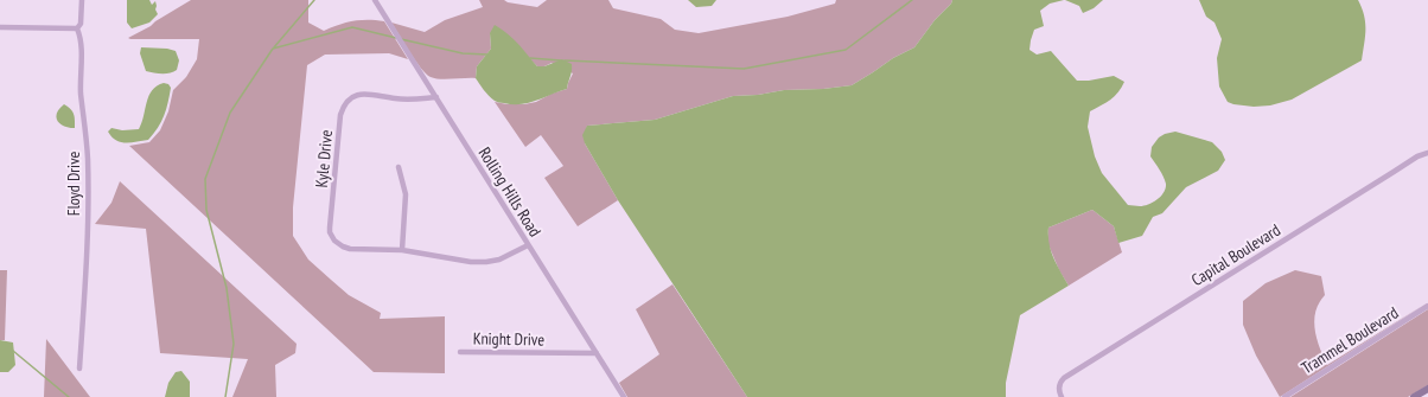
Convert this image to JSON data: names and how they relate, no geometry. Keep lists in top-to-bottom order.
{
  "streets": {
    "street": [
      "Kyle Drive",
      "Floyd Drive",
      "Rolling Hills Road",
      "Capital Boulevard",
      "Knight Drive",
      "Trammel Boulevard"
    ]
  },
  "crossings": [
    ["Kyle Drive", "Rolling Hills Road"],
    ["Rolling Hills Road", "Knight Drive"]
  ]
}
